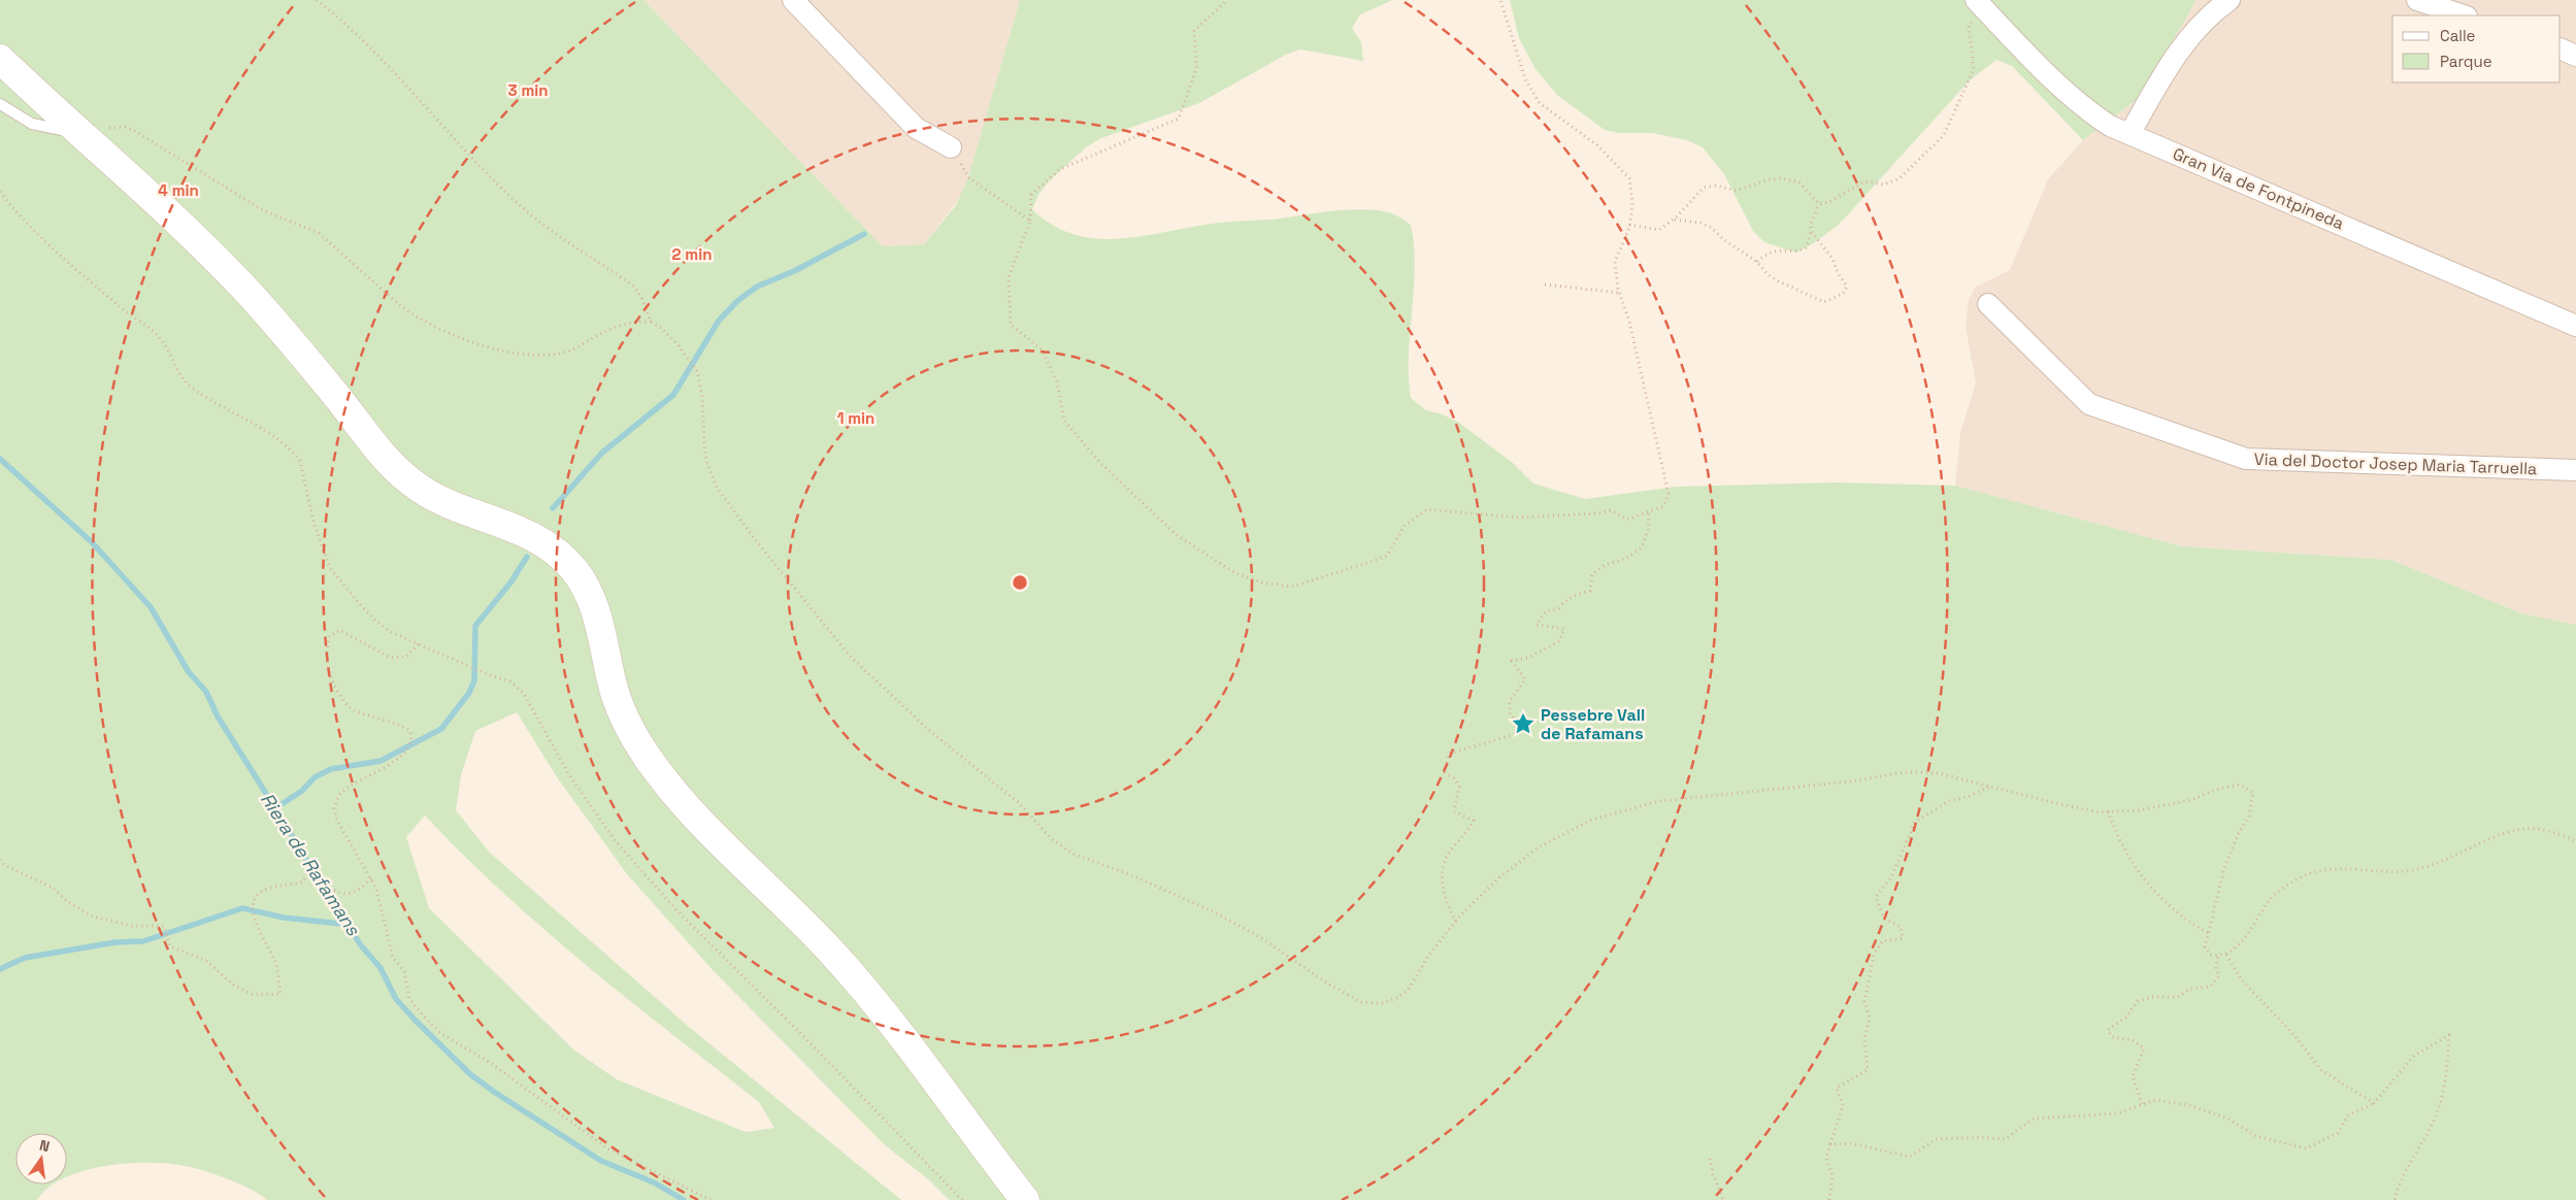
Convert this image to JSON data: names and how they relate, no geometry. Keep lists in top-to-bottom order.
{
  "streets": {
    "street": ["Gran Via de Fontpineda", "Via del Doctor Josep Maria Tarruella"]
  },
  "water": ["Riera de Rafamans"],
  "places": {
    "place": ["Pessebre Vall de Rafamans"]
  },
  "legend": ["Calle", "Parque"],
  "north": "top",
  "rings": [
    "3 min",
    "4 min",
    "2 min",
    "1 min"
  ]
}
